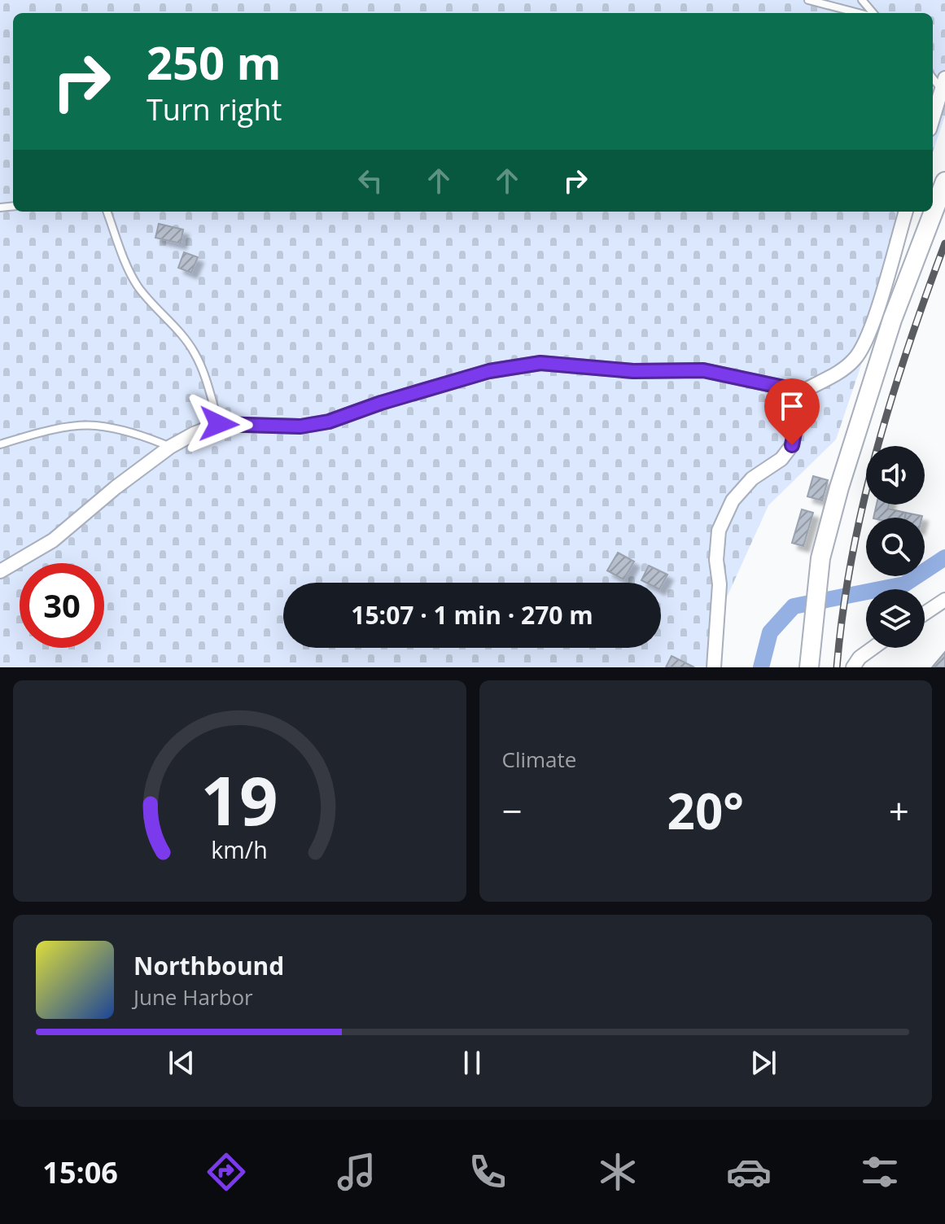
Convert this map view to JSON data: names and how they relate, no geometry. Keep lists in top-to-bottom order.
{
  "page": {
    "turn": ["250 m", "Turn right"],
    "limit": "30",
    "trip": "15:07 · 1 min · 270 m",
    "tile": "Climate",
    "heat": ["−", "20°", "+"],
    "song": ["Northbound", "June Harbor"],
    "tabs": "15:06",
    "gauge": ["19", "km/h"]
  }
}
